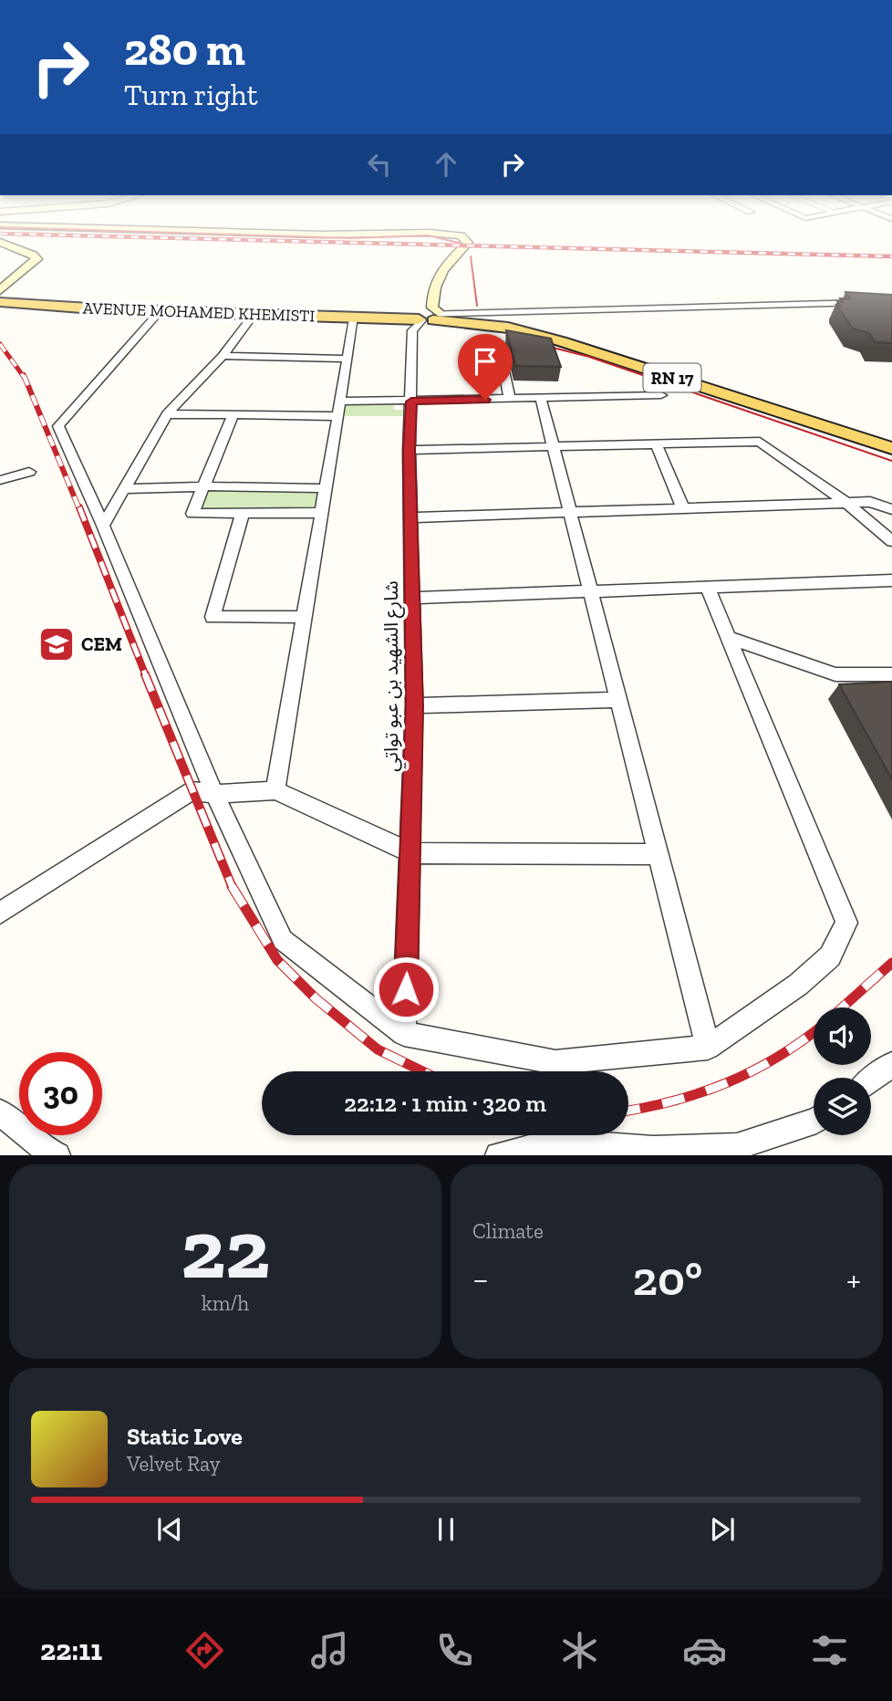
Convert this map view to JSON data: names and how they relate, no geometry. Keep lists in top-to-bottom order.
{
  "streets": {
    "main road": ["AVENUE MOHAMED KHEMISTI", "RN 17"],
    "street": ["شارع الشهيد بن عبو تواتي"]
  },
  "crossings": [
    ["AVENUE MOHAMED KHEMISTI", "RN 17"],
    ["AVENUE MOHAMED KHEMISTI", "شارع الشهيد بن عبو تواتي"],
    ["RN 17", "شارع الشهيد بن عبو تواتي"]
  ],
  "places": {
    "school or university": ["CEM"]
  },
  "page": {
    "turn": ["280 m", "Turn right"],
    "limit": "30",
    "trip": "22:12 · 1 min · 320 m",
    "tile": [
      ["22", "km/h"],
      "Climate"
    ],
    "heat": ["−", "20°", "+"],
    "song": ["Static Love", "Velvet Ray"],
    "tabs": "22:11"
  }
}
